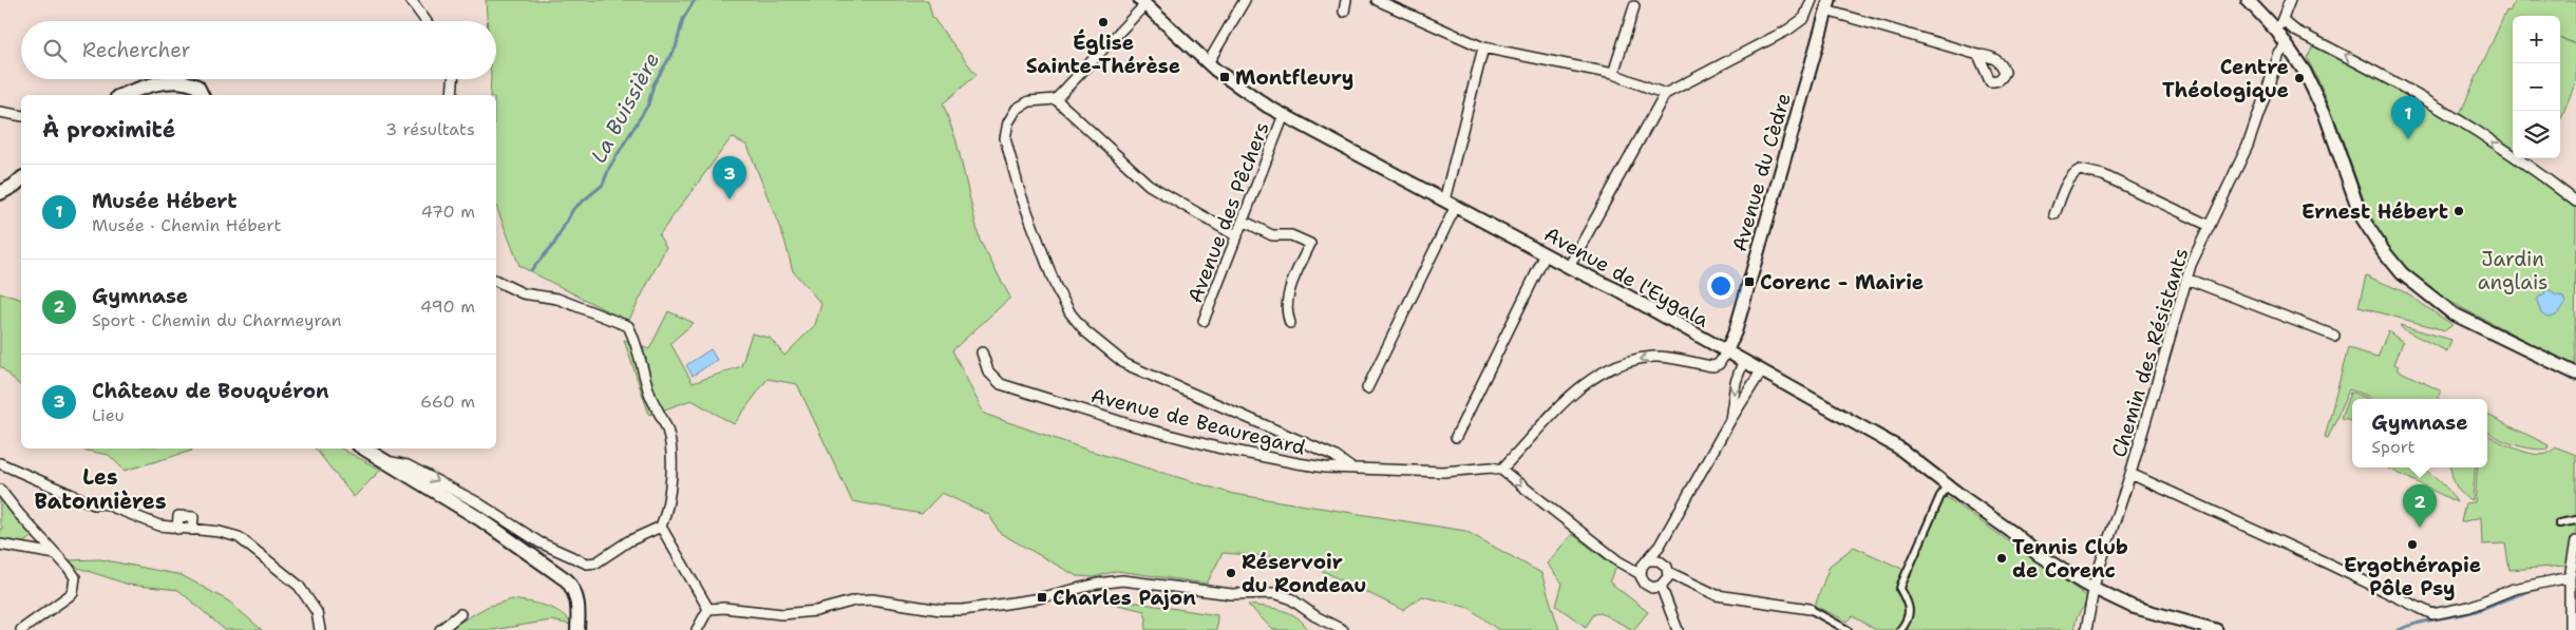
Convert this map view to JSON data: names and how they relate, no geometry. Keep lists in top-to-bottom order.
{
  "streets": {
    "street": [
      "Avenue du Cèdre",
      "Avenue des Pêchers",
      "Avenue de l'Eygala",
      "Chemin des Résistants",
      "Avenue de Beauregard"
    ]
  },
  "crossings": [
    ["Avenue du Cèdre", "Avenue de l'Eygala"],
    ["Avenue des Pêchers", "Avenue de l'Eygala"],
    ["Avenue de l'Eygala", "Chemin des Résistants"]
  ],
  "districts": ["Les Batonnières"],
  "water": ["La Buissière"],
  "parks": ["Jardin anglais"],
  "places": {
    "other": [
      "Église Sainte-Thérèse",
      "Centre Théologique",
      "Ernest Hébert",
      "Ergothérapie Pôle Psy",
      "Tennis Club de Corenc",
      "Réservoir du Rondeau"
    ],
    "transit": ["Montfleury", "Corenc - Mairie", "Charles Pajon"]
  },
  "page": {
    "map_buttons": ["+", "−"],
    "search": "Rechercher",
    "heading": ["À proximité", "3 résultats"],
    "pins": ["1", "3", "2"],
    "list": [
      {
        "mark": "1",
        "name": "Musée Hébert",
        "note": "Musée · Chemin Hébert",
        "value": "470 m"
      },
      {
        "mark": "2",
        "name": "Gymnase",
        "note": "Sport · Chemin du Charmeyran",
        "value": "490 m"
      },
      {
        "mark": "3",
        "name": "Château de Bouquéron",
        "note": "Lieu",
        "value": "660 m"
      }
    ],
    "popup": ["Gymnase", "Sport"]
  }
}
